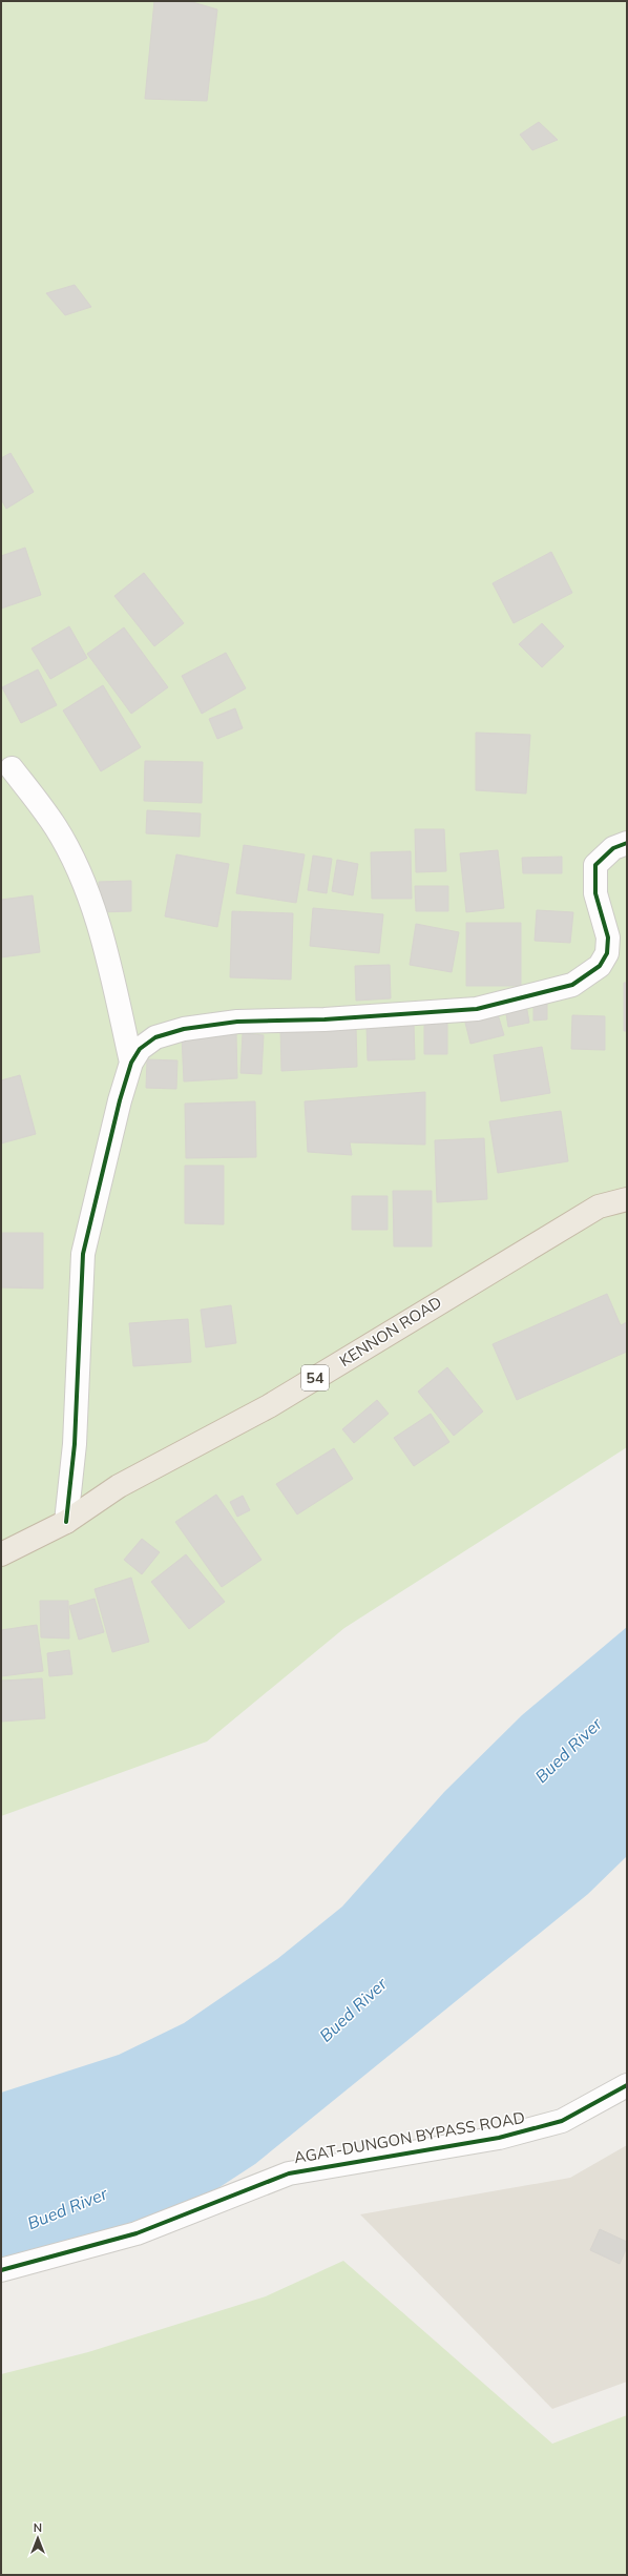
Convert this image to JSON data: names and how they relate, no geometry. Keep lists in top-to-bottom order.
{
  "streets": {
    "highway": ["KENNON ROAD", "54"],
    "street": ["AGAT-DUNGON BYPASS ROAD"]
  },
  "water": ["Bued River"],
  "north": "top"
}
